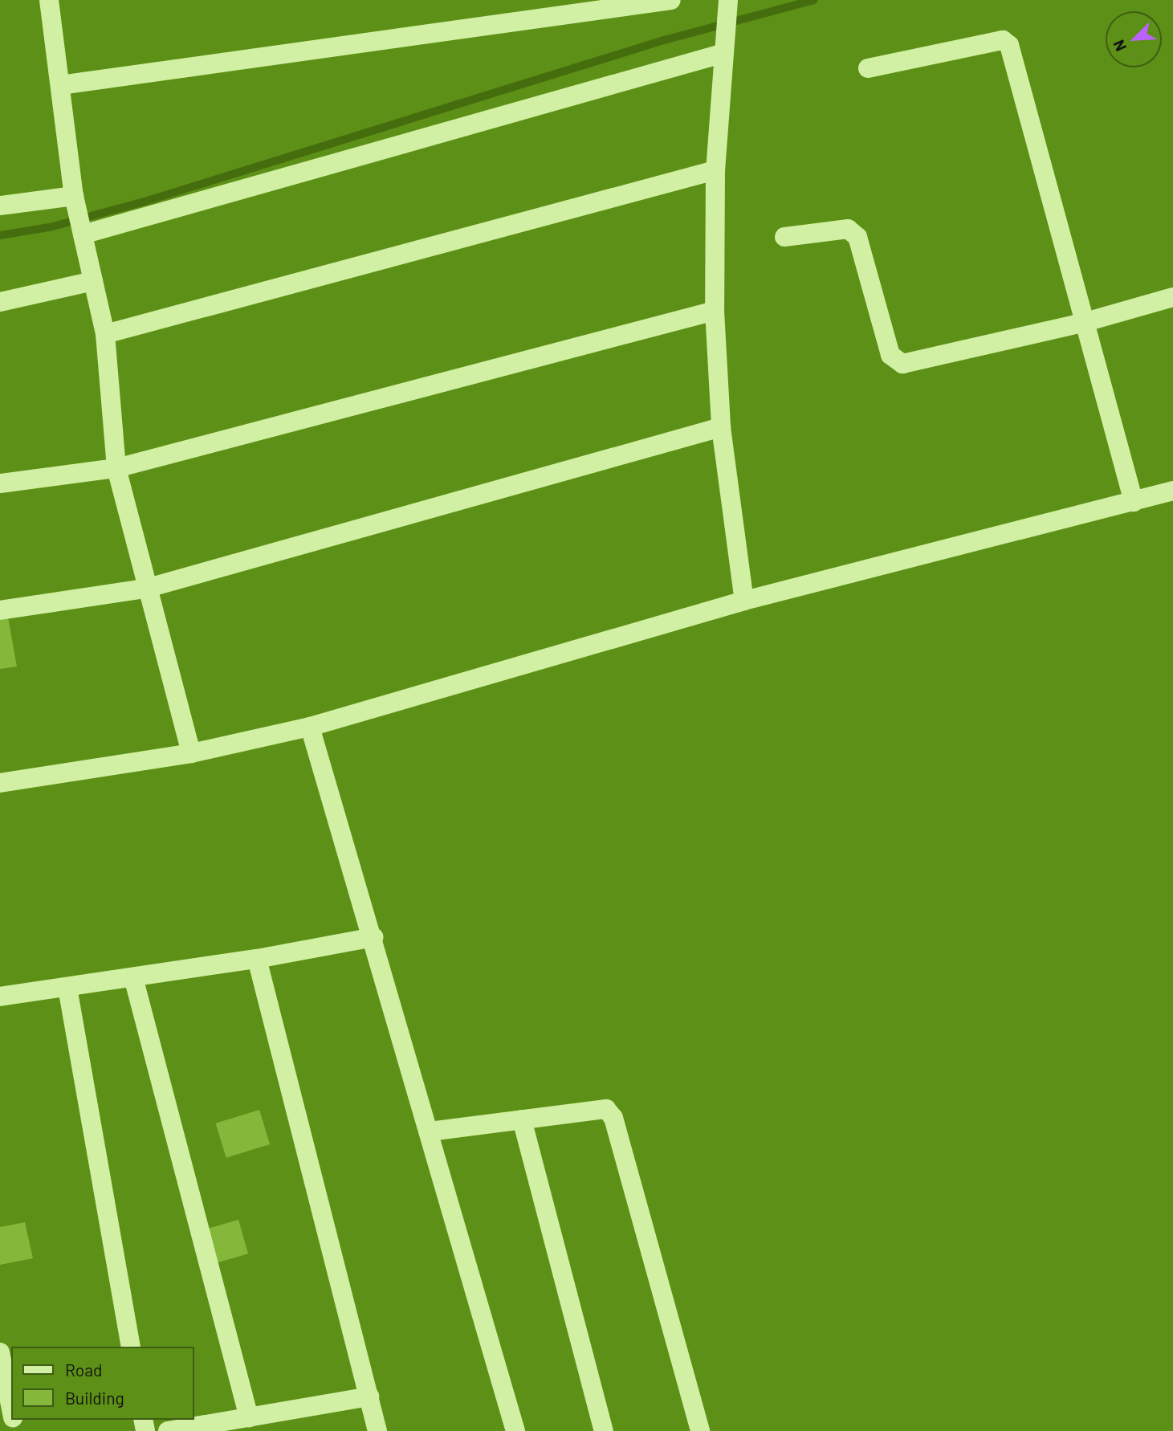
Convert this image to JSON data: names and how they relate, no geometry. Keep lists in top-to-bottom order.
{
  "legend": ["Road", "Building"],
  "north": "bottom left"
}
